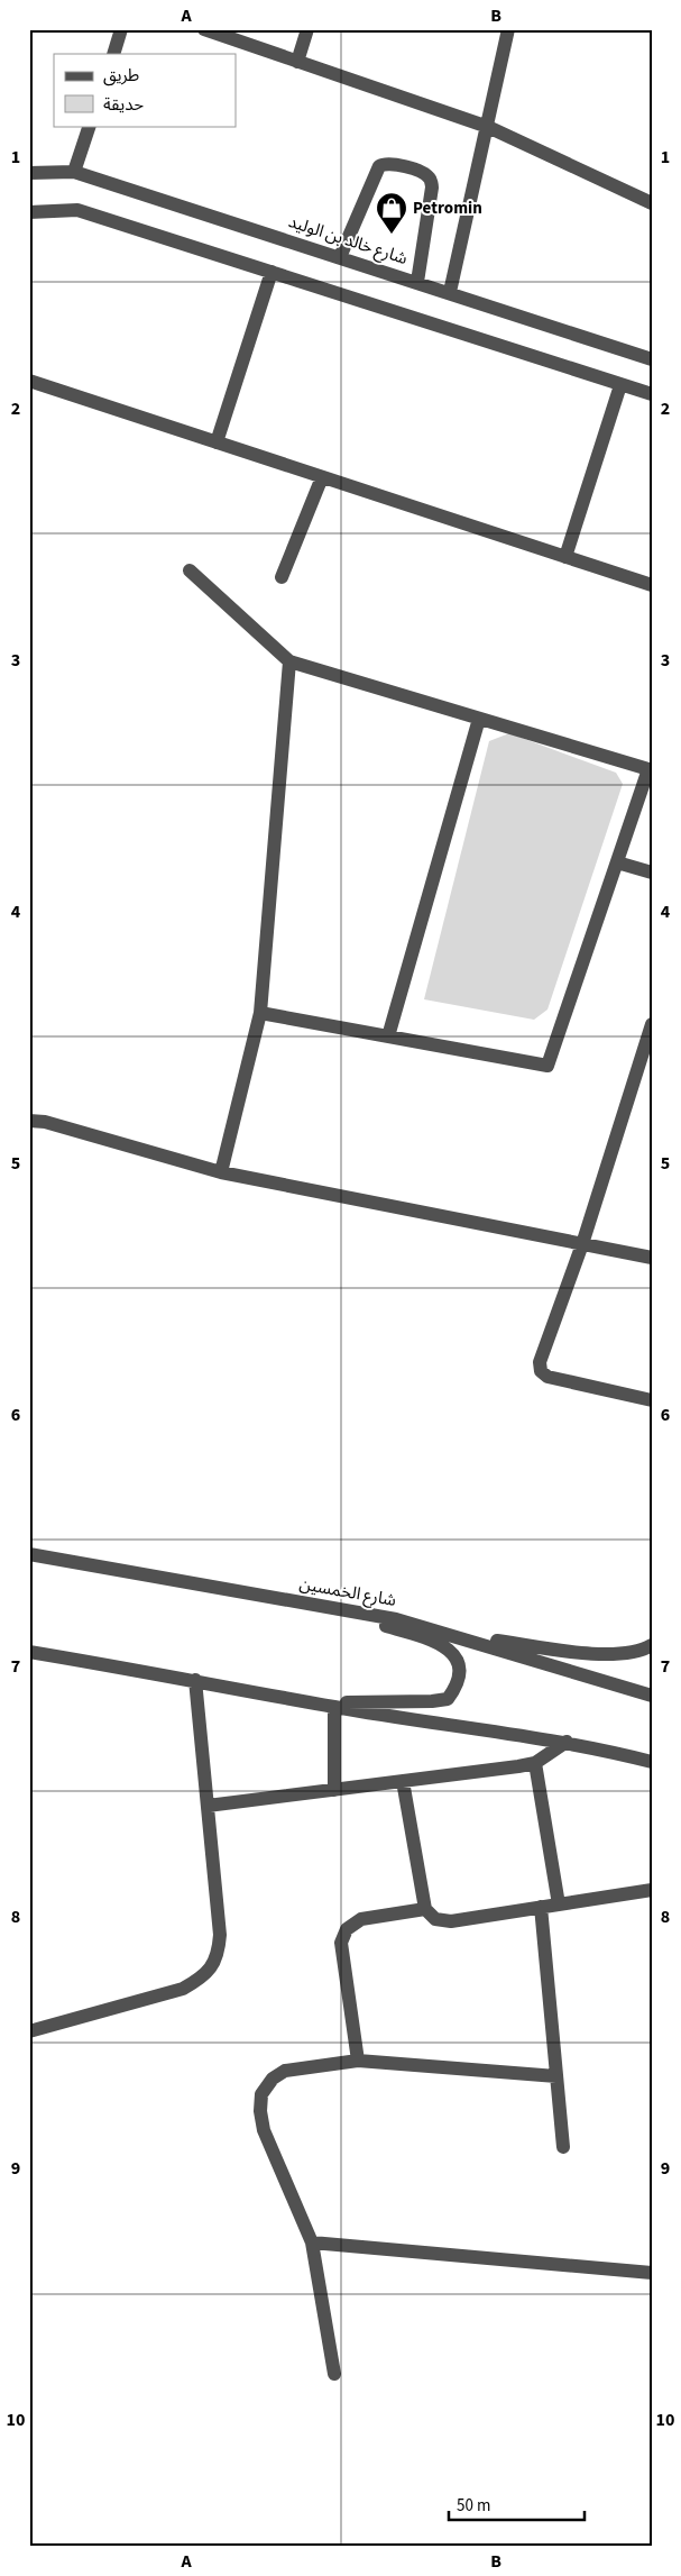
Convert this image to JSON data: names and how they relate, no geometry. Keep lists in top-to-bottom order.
{
  "streets": {
    "street": ["شارع خالد بن الوليد", "شارع الخمسين"]
  },
  "places": {
    "shop": ["Petromin"]
  },
  "legend": ["طريق", "حديقة"],
  "scale_bar": "50 m",
  "grid": {
    "columns": ["A", "B"],
    "rows": [
      "1",
      "2",
      "3",
      "4",
      "5",
      "6",
      "7",
      "8",
      "9",
      "10"
    ]
  }
}
